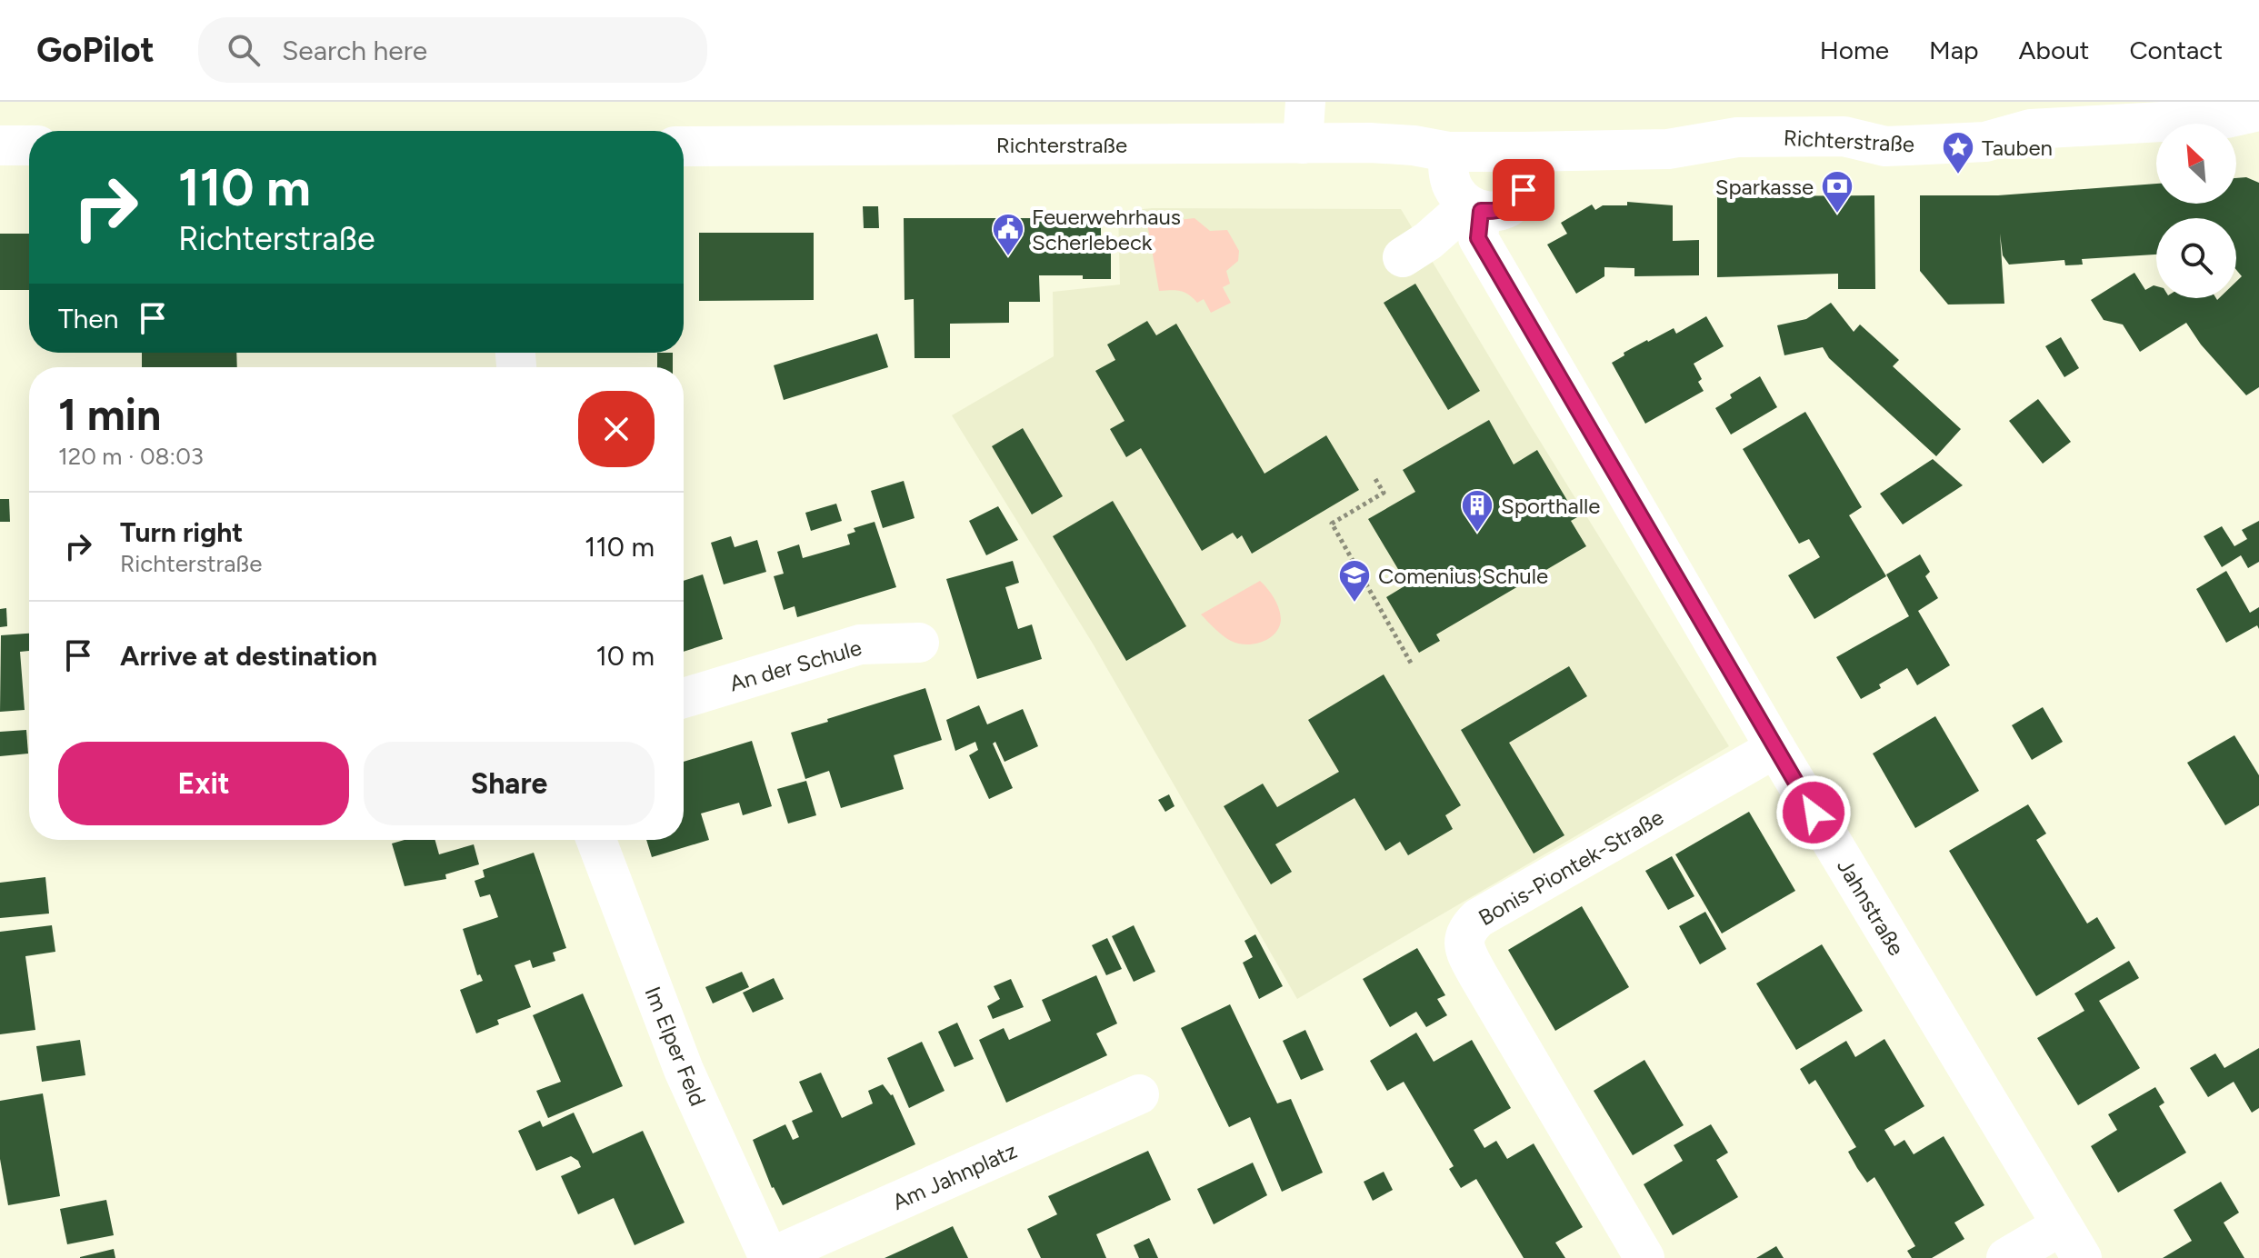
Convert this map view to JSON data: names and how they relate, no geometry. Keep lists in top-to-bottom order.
{
  "streets": {
    "street": [
      "Richterstraße",
      "An der Schule",
      "Bonis-Piontek-Straße",
      "Jahnstraße",
      "Im Elper Feld",
      "Am Jahnplatz"
    ]
  },
  "crossings": [
    ["Bonis-Piontek-Straße", "Jahnstraße"],
    ["Im Elper Feld", "Am Jahnplatz"]
  ],
  "places": {
    "place": ["Tauben"],
    "bank": ["Sparkasse"],
    "public building": ["Feuerwehrhaus Scherlebeck"],
    "building": ["Sporthalle"],
    "school or university": ["Comenius Schule"]
  },
  "north": "top left",
  "page": {
    "header": "GoPilot",
    "search": "Search here",
    "nav": [
      "Home",
      "Map",
      "About",
      "Contact"
    ],
    "turn": ["110 m", "Richterstraße"],
    "then": "Then",
    "heading": ["1 min", "120 m · 08:03"],
    "list": [
      {
        "name": "Turn right",
        "note": "Richterstraße",
        "value": "110 m"
      },
      {
        "name": "Arrive at destination",
        "value": "10 m"
      }
    ],
    "buttons": ["Exit", "Share"]
  }
}
